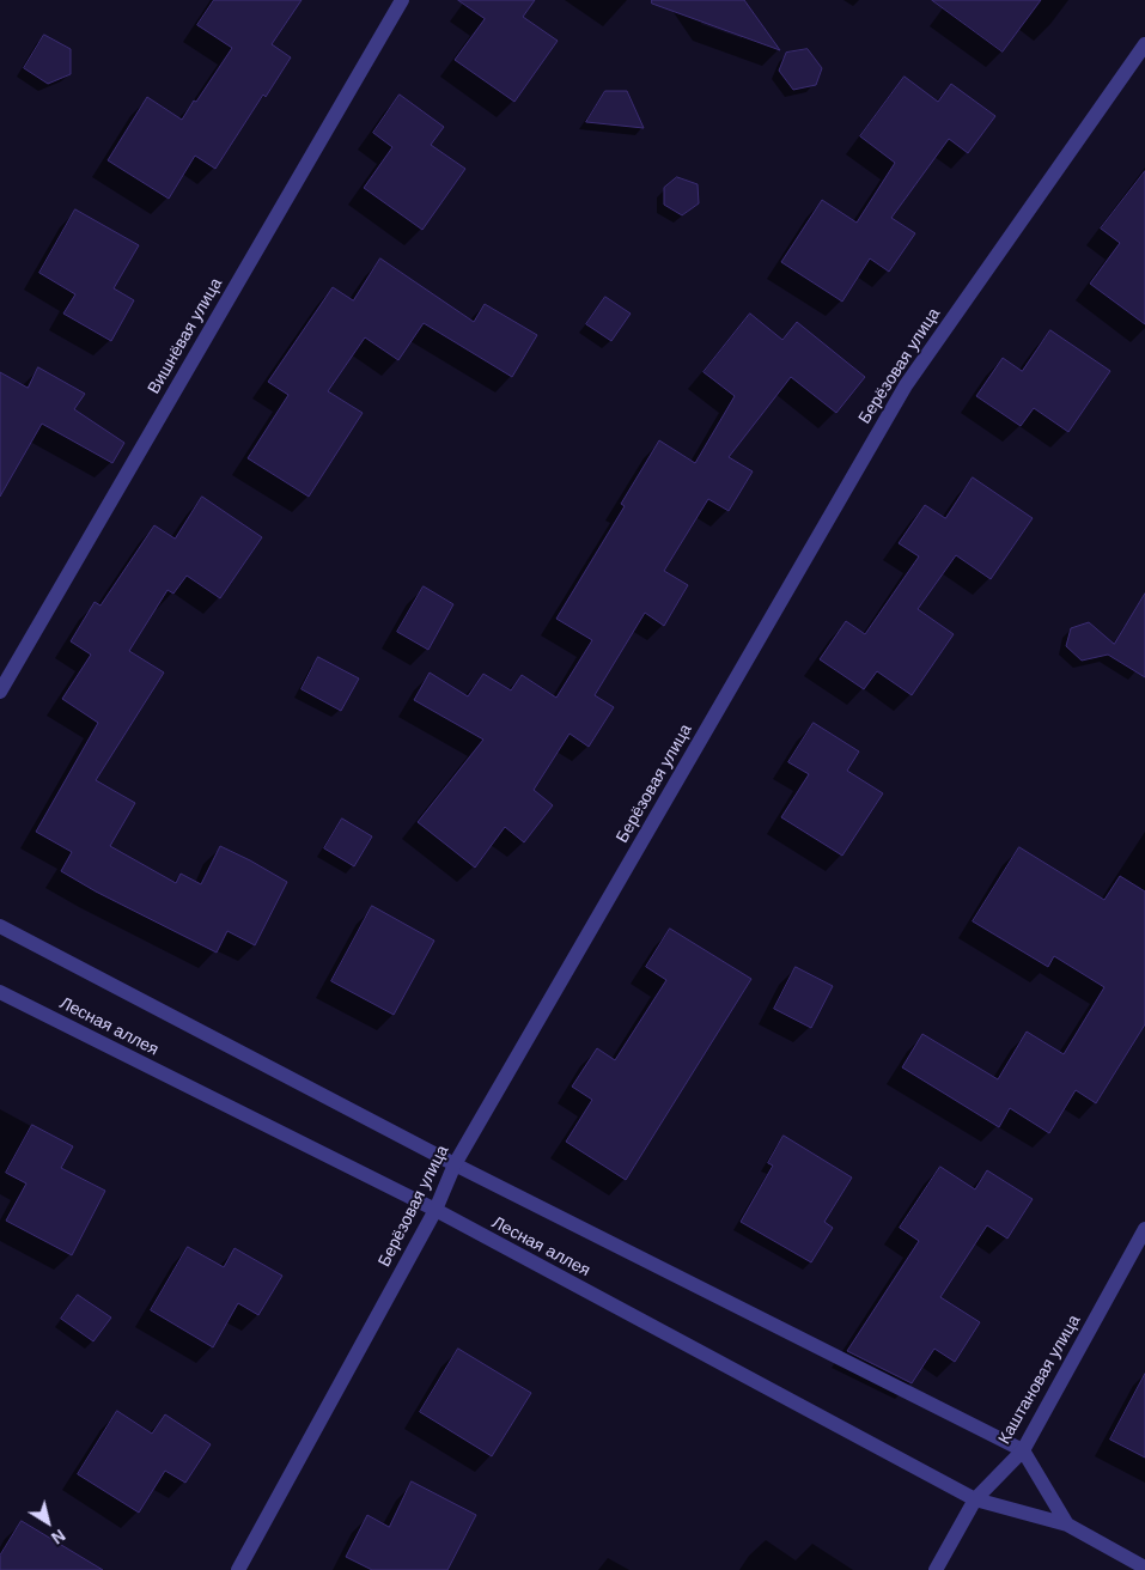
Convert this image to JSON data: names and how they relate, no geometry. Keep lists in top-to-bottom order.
{
  "streets": {
    "street": [
      "Вишнёвая улица",
      "Берёзовая улица",
      "Лесная аллея",
      "Каштановая улица"
    ]
  },
  "crossings": [
    ["Берёзовая улица", "Лесная аллея"],
    ["Лесная аллея", "Каштановая улица"]
  ],
  "north": "bottom right"
}
